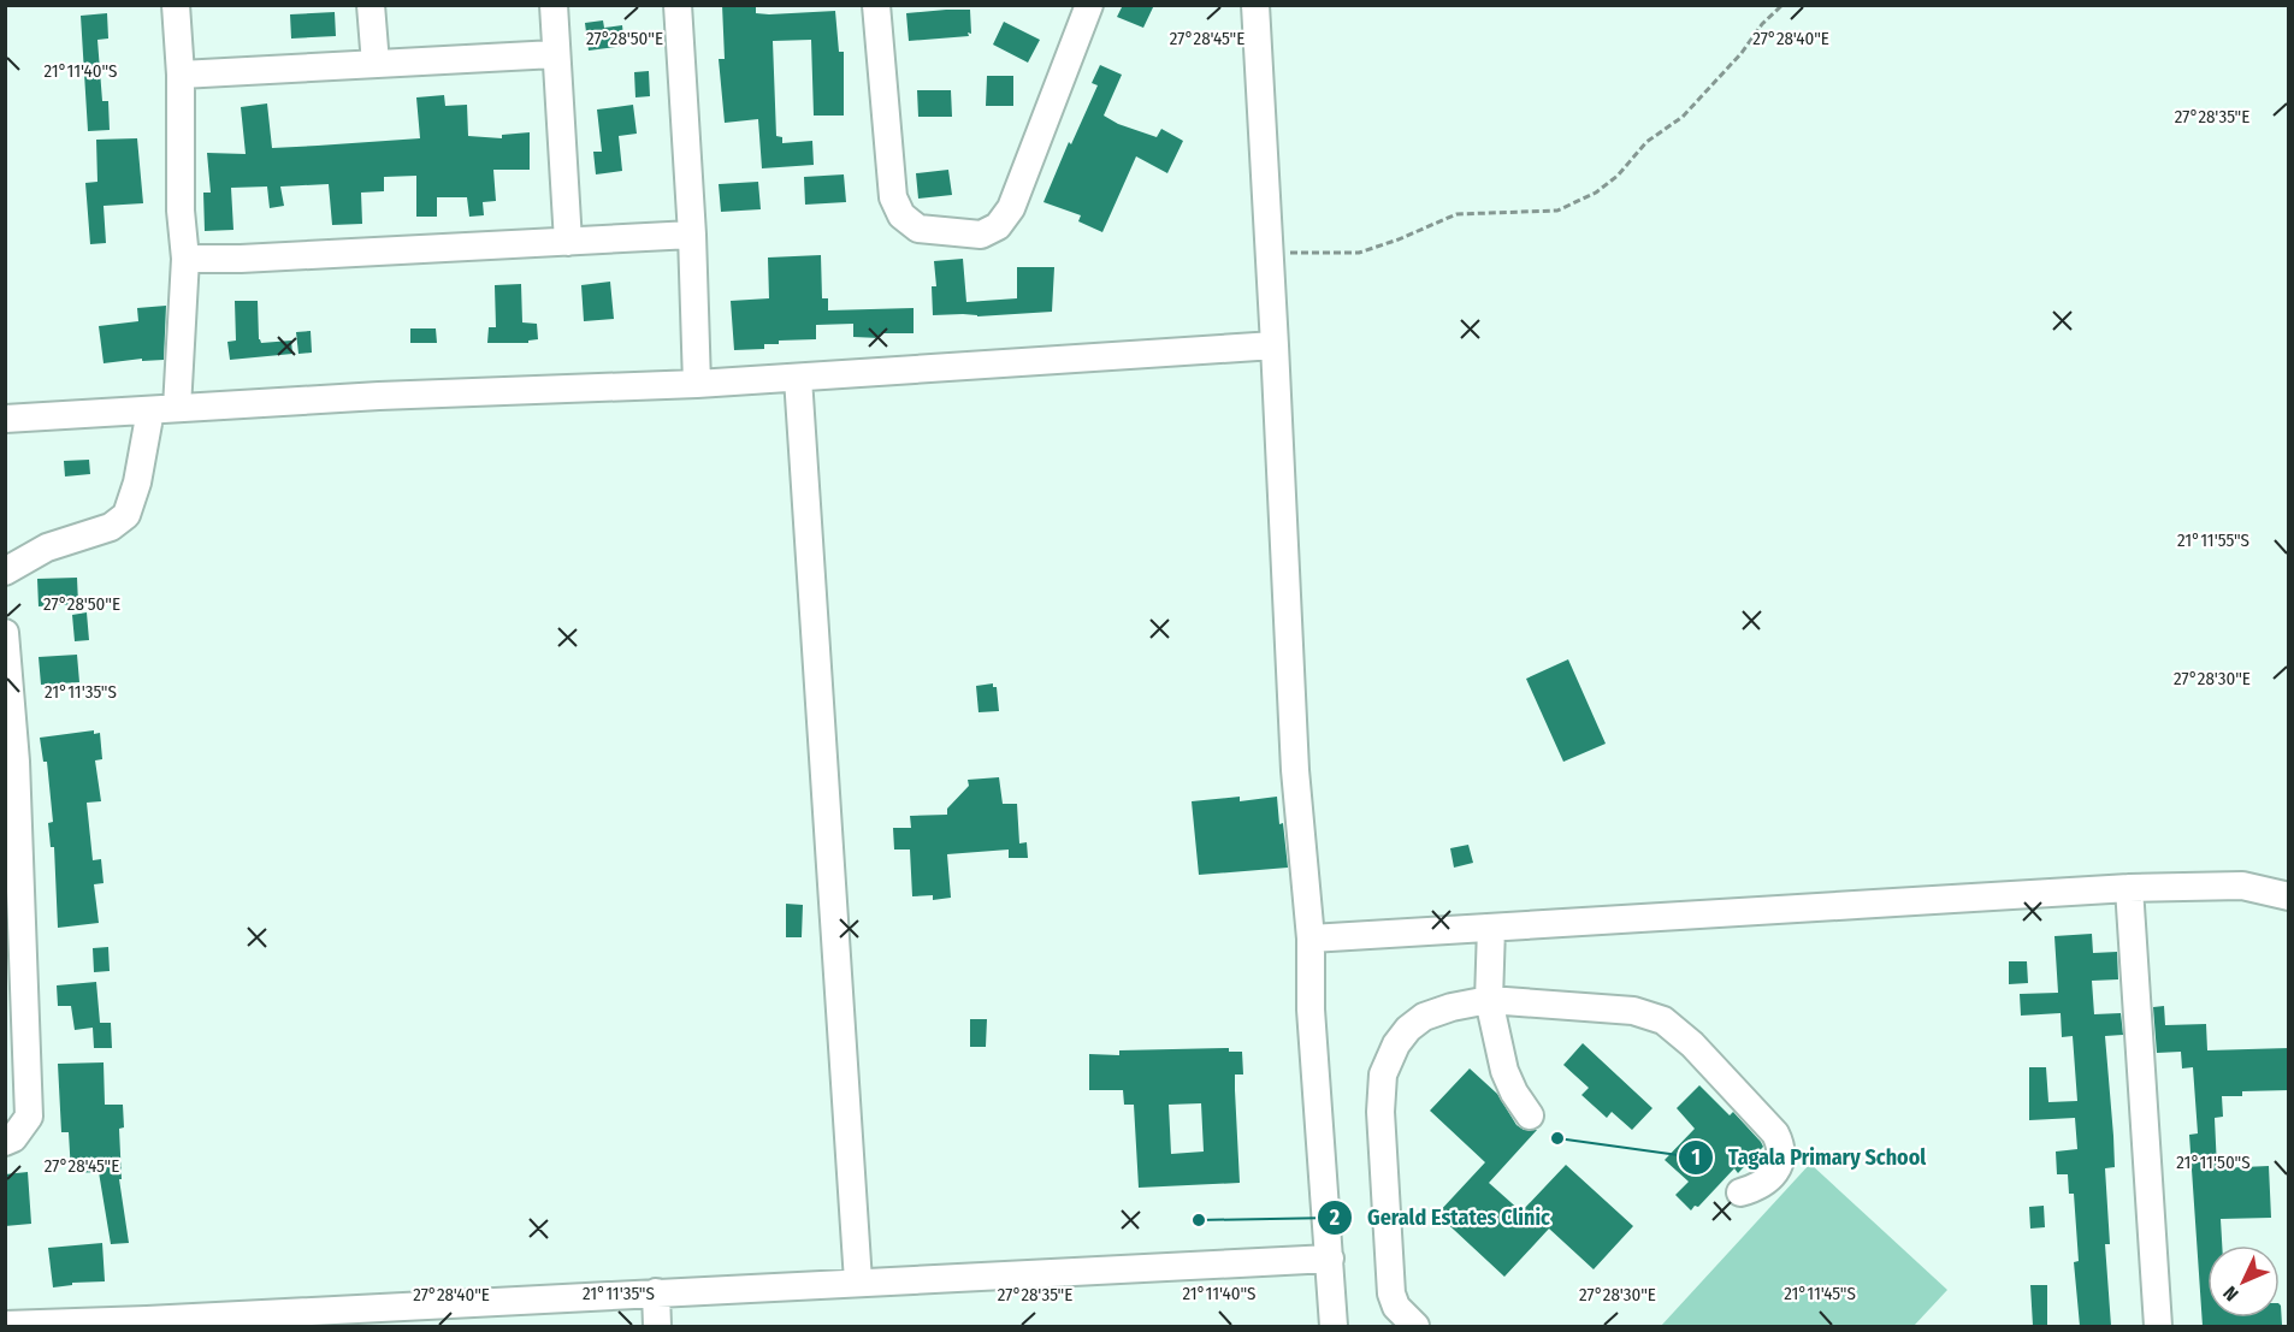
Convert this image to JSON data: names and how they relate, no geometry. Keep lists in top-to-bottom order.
{
  "places": ["Tagala Primary School", "Gerald Estates Clinic"],
  "north": "bottom left",
  "coordinates": [
    "27°28'50\"E",
    "27°28'45\"E",
    "27°28'40\"E",
    "21°11'40\"S",
    "27°28'35\"E",
    "21°11'55\"S",
    "27°28'30\"E",
    "21°11'35\"S",
    "21°11'50\"S",
    "21°11'45\"S"
  ]
}
